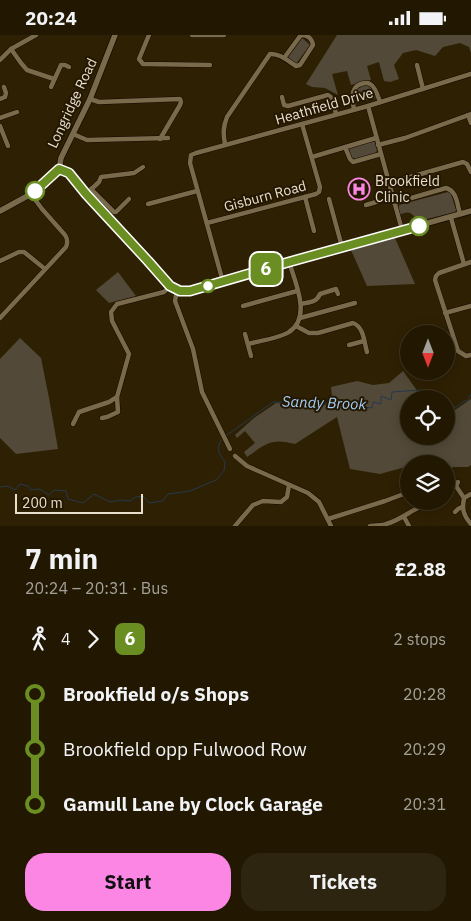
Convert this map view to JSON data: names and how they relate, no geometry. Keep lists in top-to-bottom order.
{
  "streets": {
    "street": ["Longridge Road", "Heathfield Drive", "Gisburn Road"]
  },
  "crossings": [
    ["Heathfield Drive", "Gisburn Road"]
  ],
  "water": ["Sandy Brook"],
  "places": {
    "hospital": ["Brookfield Clinic"]
  },
  "lines": ["bus line 6"],
  "scale_bar": "200 m",
  "north": "bottom",
  "page": {
    "status": "20:24",
    "on_map": "6",
    "scale": "200 m",
    "heading": ["7 min", "20:24 – 20:31 · Bus", "£2.88"],
    "legs": ["4", "6", "2 stops"],
    "list": [
      {
        "name": "Brookfield o/s Shops",
        "value": "20:28"
      },
      {
        "name": "Brookfield opp Fulwood Row",
        "value": "20:29"
      },
      {
        "name": "Gamull Lane by Clock Garage",
        "value": "20:31"
      }
    ],
    "buttons": ["Start", "Tickets"]
  }
}
